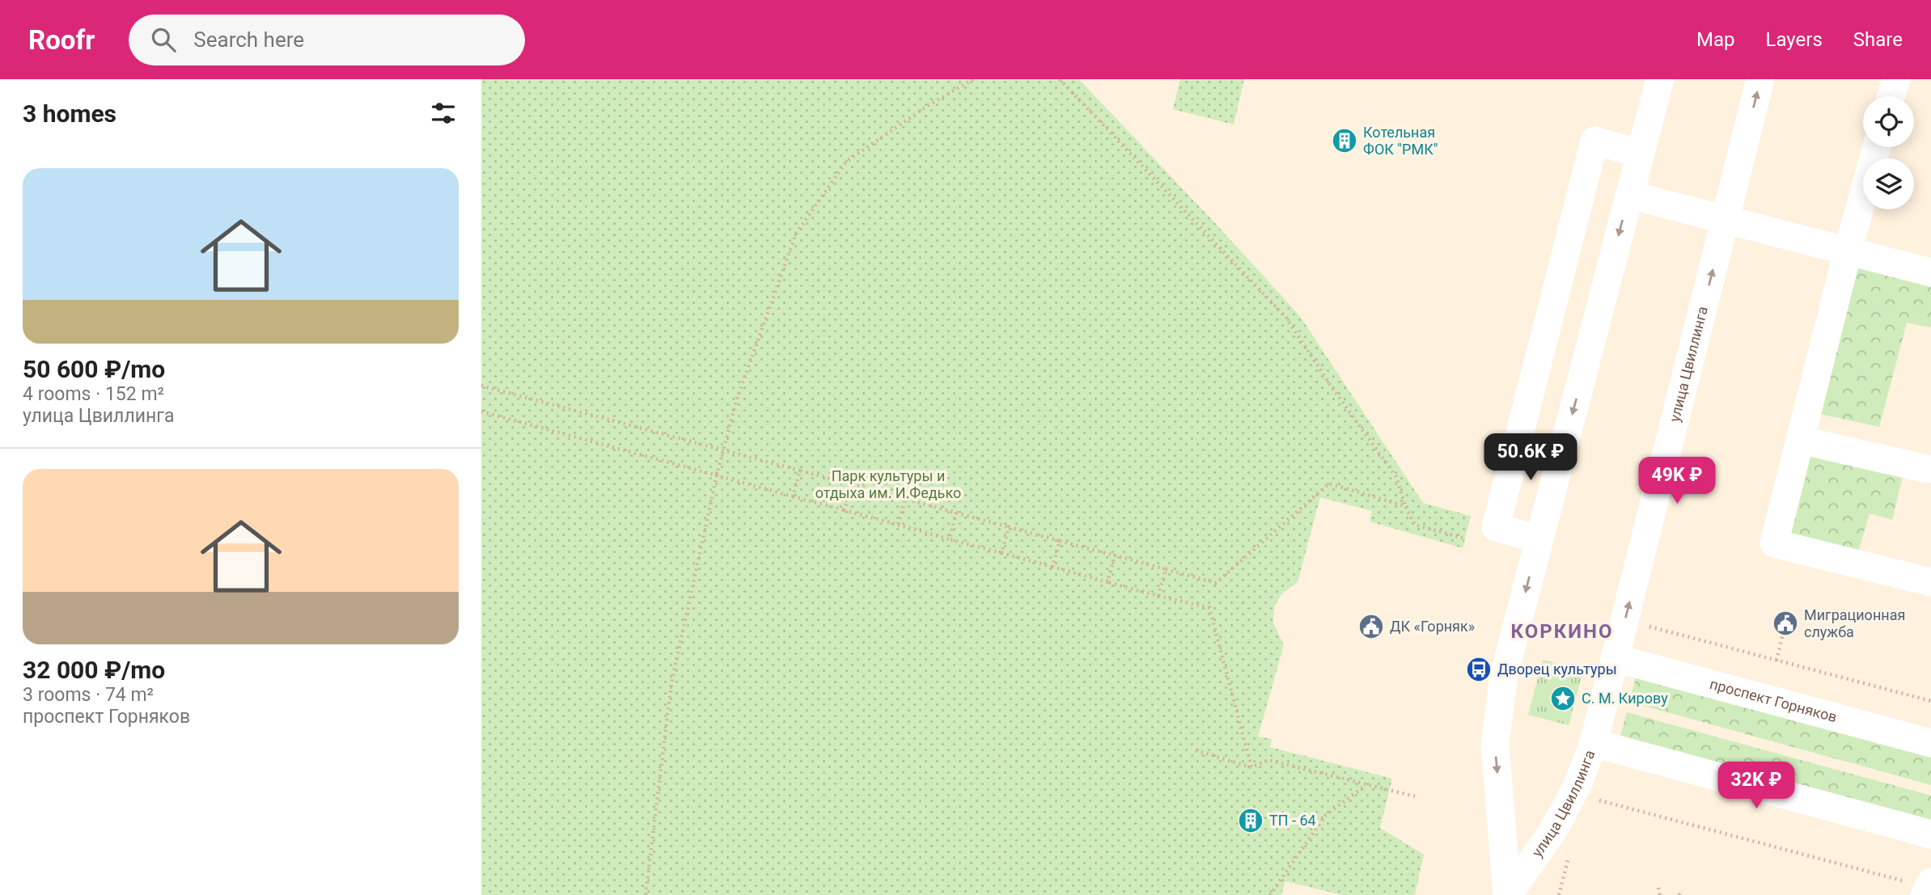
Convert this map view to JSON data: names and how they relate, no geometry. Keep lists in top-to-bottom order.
{
  "streets": {
    "street": ["улица Цвиллинга", "проспект Горняков"]
  },
  "crossings": [
    ["улица Цвиллинга", "проспект Горняков"]
  ],
  "districts": ["КОРКИНО"],
  "parks": ["Парк культуры и отдыха им. И.Федько"],
  "places": {
    "building": ["Котельная ФОК \"РМК\"", "ТП - 64"],
    "public building": ["Миграционная служба", "ДК «Горняк»"],
    "bus stop": ["Дворец культуры"],
    "place": ["С. М. Кирову"]
  },
  "page": {
    "header": "Roofr",
    "search": "Search here",
    "nav": ["Map", "Layers", "Share"],
    "heading": "3 homes",
    "list": [
      {
        "name": "50 600 ₽/mo",
        "note": "4 rooms · 152 m² · улица Цвиллинга"
      },
      {
        "name": "32 000 ₽/mo",
        "note": "3 rooms · 74 m² · проспект Горняков"
      }
    ],
    "price": ["50.6K ₽", "49K ₽", "32K ₽"]
  }
}
